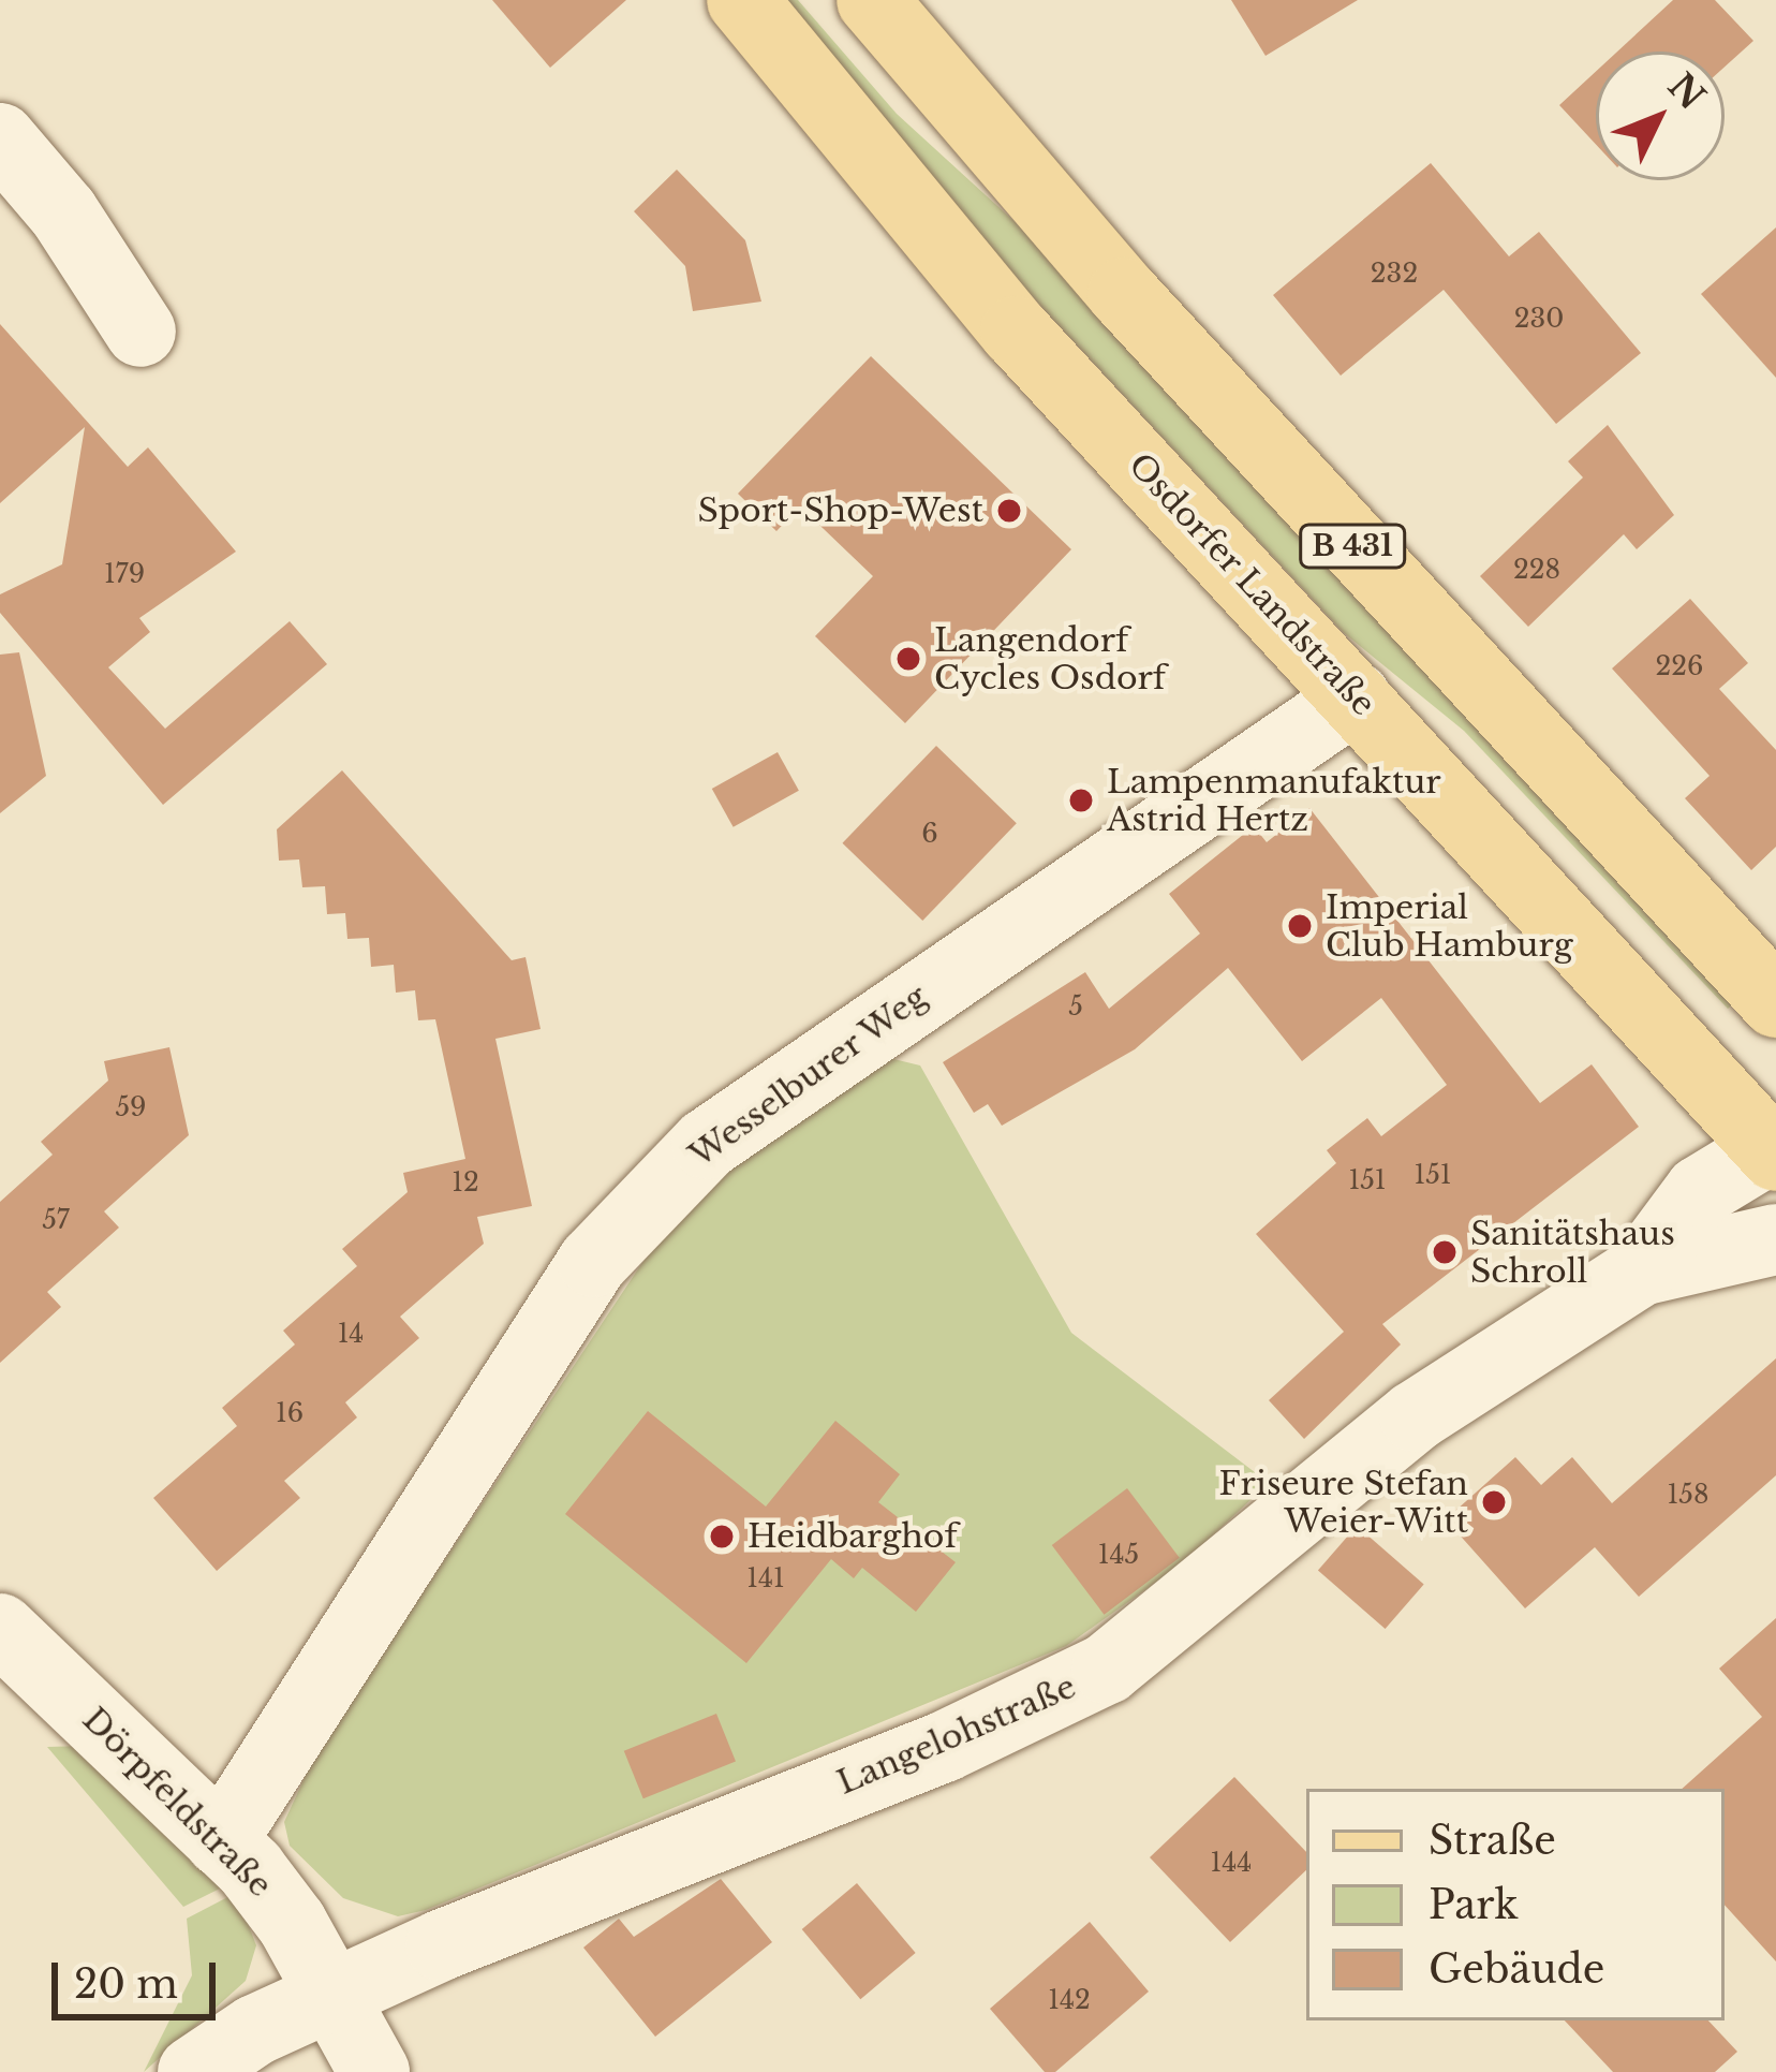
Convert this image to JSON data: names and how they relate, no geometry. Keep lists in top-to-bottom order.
{
  "streets": {
    "main road": ["B 431", "Osdorfer Landstraße"],
    "street": ["Wesselburer Weg", "Langelohstraße", "Dörpfeldstraße"]
  },
  "crossings": [
    ["Osdorfer Landstraße", "Wesselburer Weg"],
    ["Osdorfer Landstraße", "Langelohstraße"],
    ["Wesselburer Weg", "Dörpfeldstraße"],
    ["Langelohstraße", "Dörpfeldstraße"]
  ],
  "places": [
    "Sport-Shop-West",
    "Langendorf Cycles Osdorf",
    "Lampenmanufaktur Astrid Hertz",
    "Imperial Club Hamburg",
    "Sanitätshaus Schroll",
    "Friseure Stefan Weier-Witt",
    "Heidbarghof"
  ],
  "house_numbers": [
    "232",
    "230",
    "228",
    "179",
    "226",
    "6",
    "5",
    "59",
    "151",
    "151",
    "12",
    "57",
    "14",
    "16",
    "158",
    "145",
    "141",
    "144",
    "142"
  ],
  "legend": ["Straße", "Park", "Gebäude"],
  "scale_bar": "20 m",
  "north": "top right"
}
